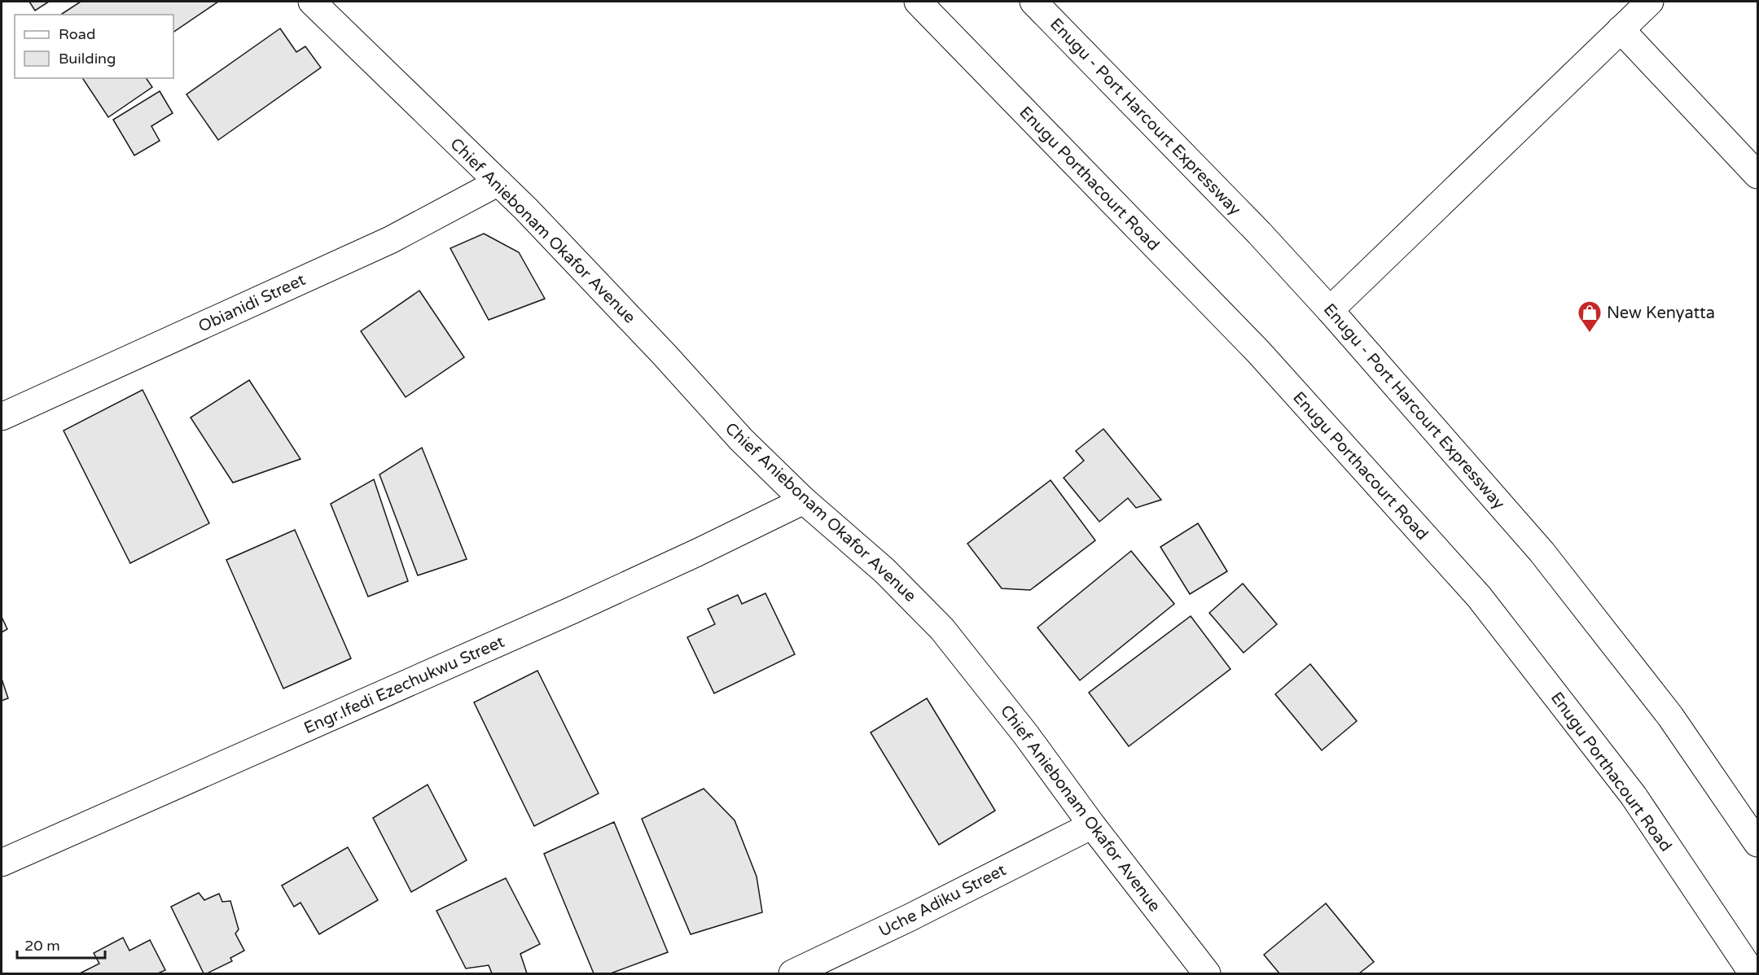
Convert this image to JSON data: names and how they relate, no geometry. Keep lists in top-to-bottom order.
{
  "streets": {
    "main road": [
      "Enugu - Port Harcourt Expressway",
      "Enugu Porthacourt Road",
      "Chief Aniebonam Okafor Avenue",
      "Obianidi Street",
      "Engr.Ifedi Ezechukwu Street",
      "Uche Adiku Street"
    ]
  },
  "crossings": [
    ["Chief Aniebonam Okafor Avenue", "Obianidi Street"],
    ["Chief Aniebonam Okafor Avenue", "Engr.Ifedi Ezechukwu Street"],
    ["Chief Aniebonam Okafor Avenue", "Uche Adiku Street"]
  ],
  "places": {
    "shop": ["New Kenyatta"]
  },
  "legend": ["Road", "Building"],
  "scale_bar": "20 m"
}
